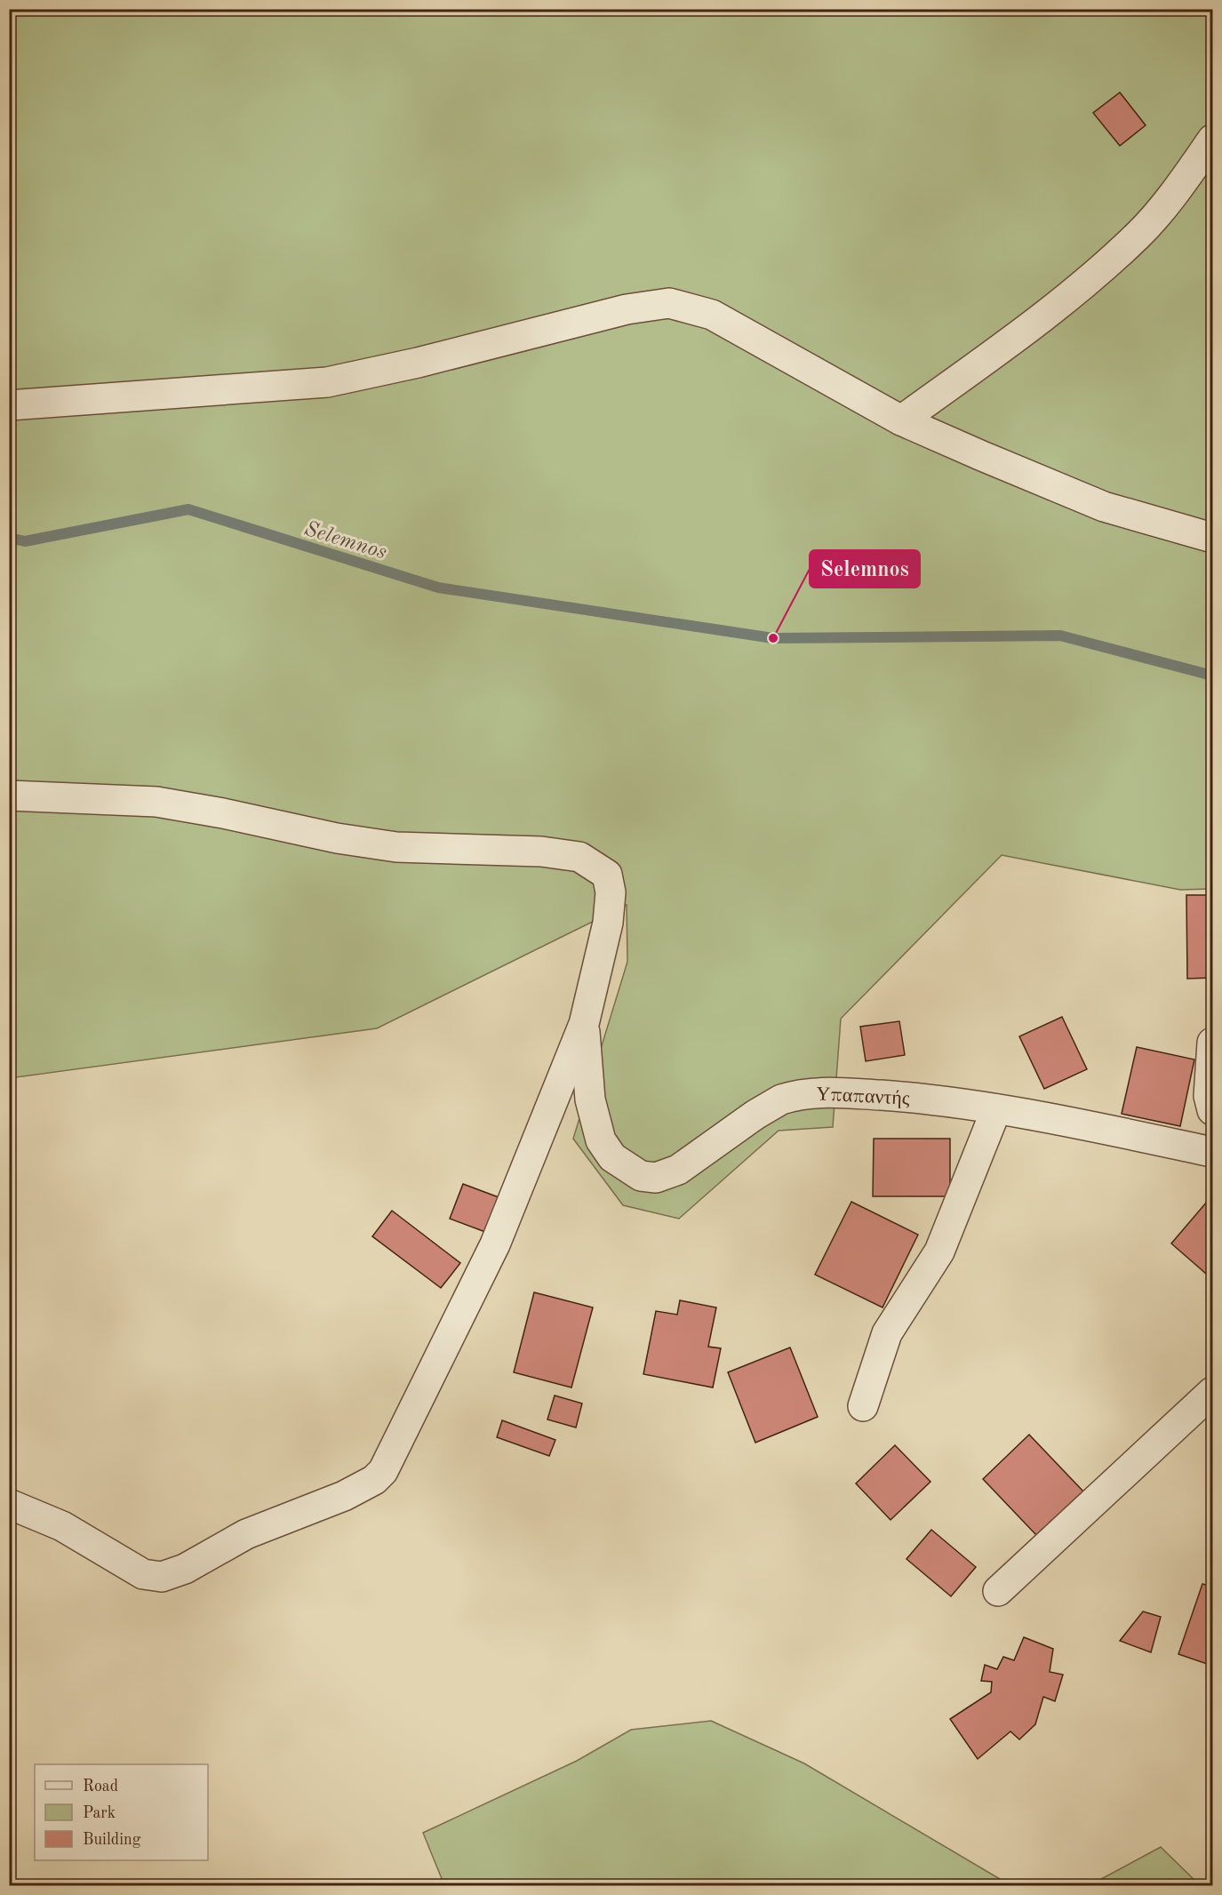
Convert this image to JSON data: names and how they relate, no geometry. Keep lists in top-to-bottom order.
{
  "streets": {
    "street": ["Υπαπαντής"]
  },
  "water": ["Selemnos"],
  "places": ["Selemnos"],
  "legend": ["Road", "Park", "Building"]
}
